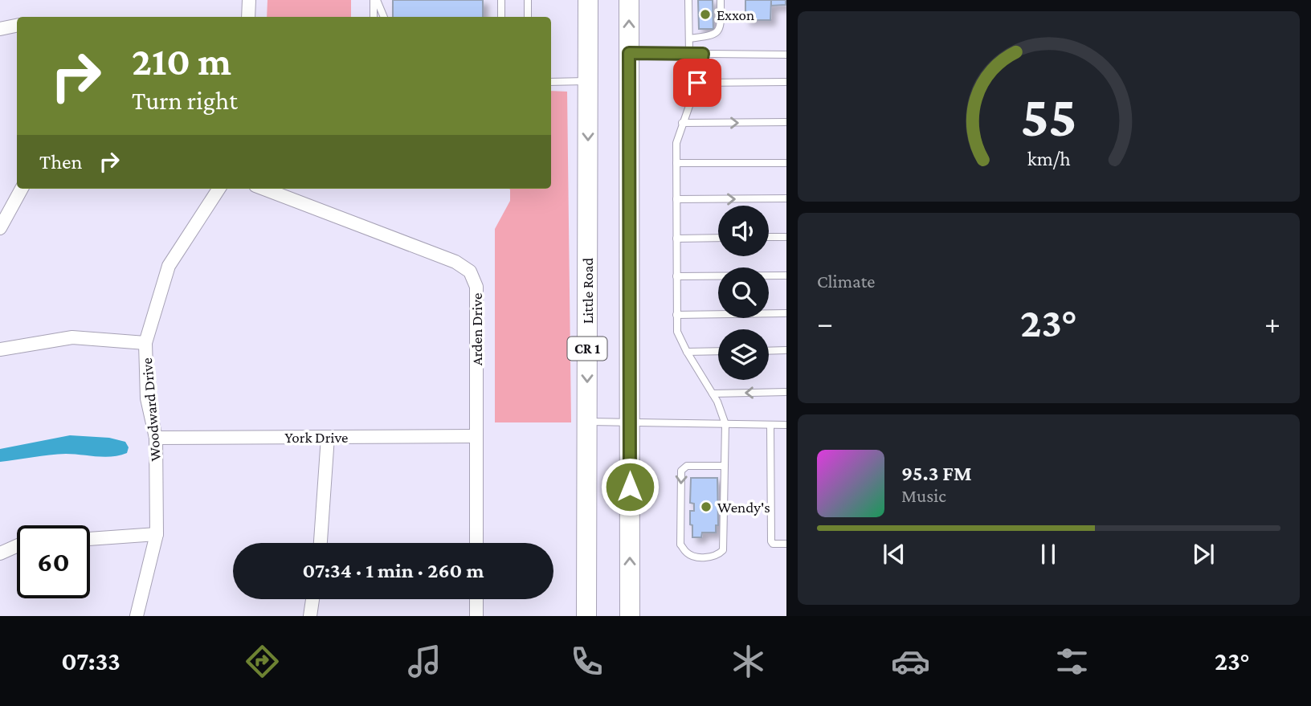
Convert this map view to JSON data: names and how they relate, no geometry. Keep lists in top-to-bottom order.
{
  "streets": {
    "main road": ["Little Road", "CR 1"],
    "street": ["Arden Drive", "Woodward Drive", "York Drive"]
  },
  "crossings": [
    ["Arden Drive", "York Drive"],
    ["Woodward Drive", "York Drive"]
  ],
  "places": ["Exxon", "Wendy's"],
  "page": {
    "turn": ["210 m", "Turn right"],
    "then": "Then",
    "tile": "Climate",
    "heat": ["−", "23°", "+"],
    "song": ["95.3 FM", "Music"],
    "limit": "60",
    "trip": "07:34 · 1 min · 260 m",
    "tabs": ["07:33", "23°"],
    "gauge": ["55", "km/h"]
  }
}
